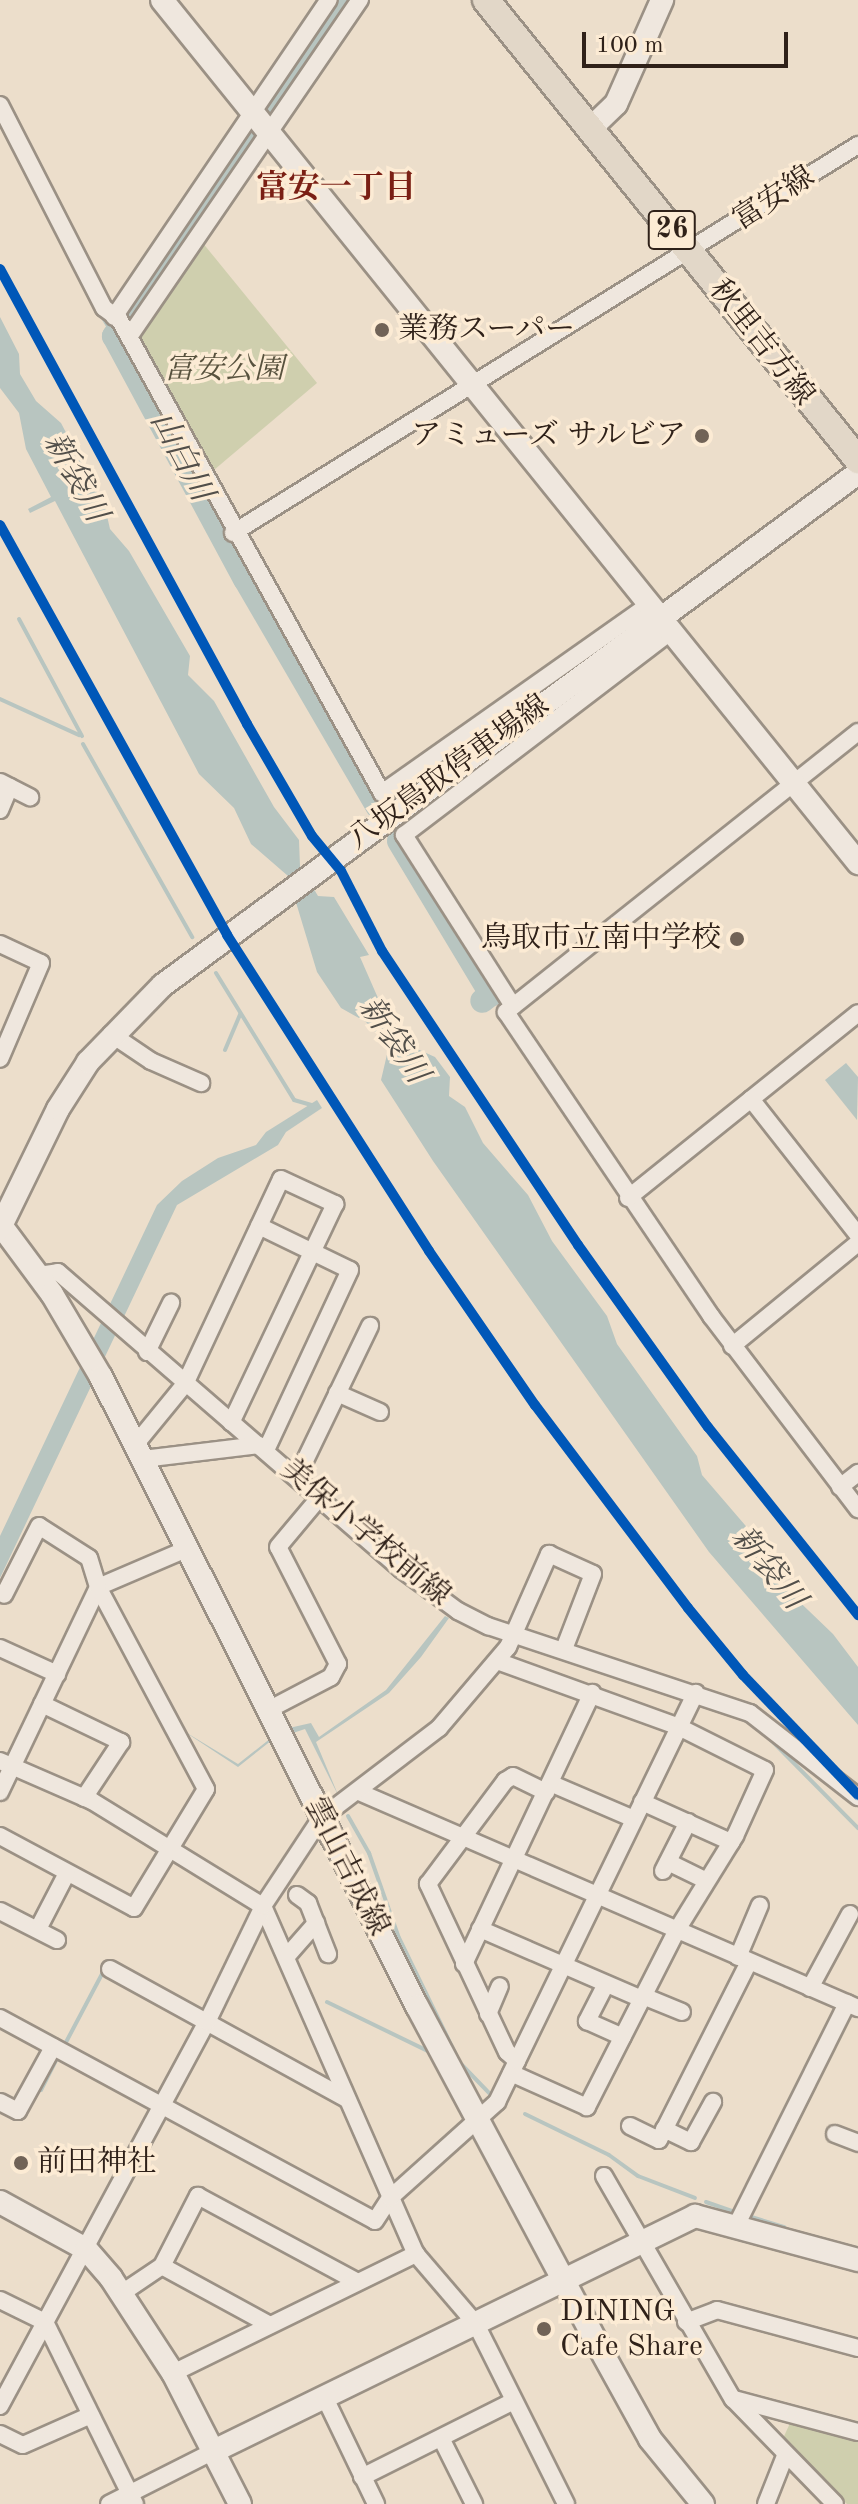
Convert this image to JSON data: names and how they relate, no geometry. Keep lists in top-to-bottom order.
{
  "streets": {
    "main road": ["26", "秋里吉方線"],
    "street": [
      "富安線",
      "八坂鳥取停車場線",
      "美保小学校前線",
      "雲山吉成線"
    ]
  },
  "crossings": [
    ["富安線", "秋里吉方線"],
    ["八坂鳥取停車場線", "雲山吉成線"],
    ["美保小学校前線", "雲山吉成線"]
  ],
  "districts": ["富安一丁目"],
  "water": ["山白川", "新袋川"],
  "parks": ["富安公園"],
  "places": [
    "業務スーパー",
    "アミューズ サルビア",
    "鳥取市立南中学校",
    "前田神社",
    "DINING Cafe Share"
  ],
  "scale_bar": "100 m"
}
